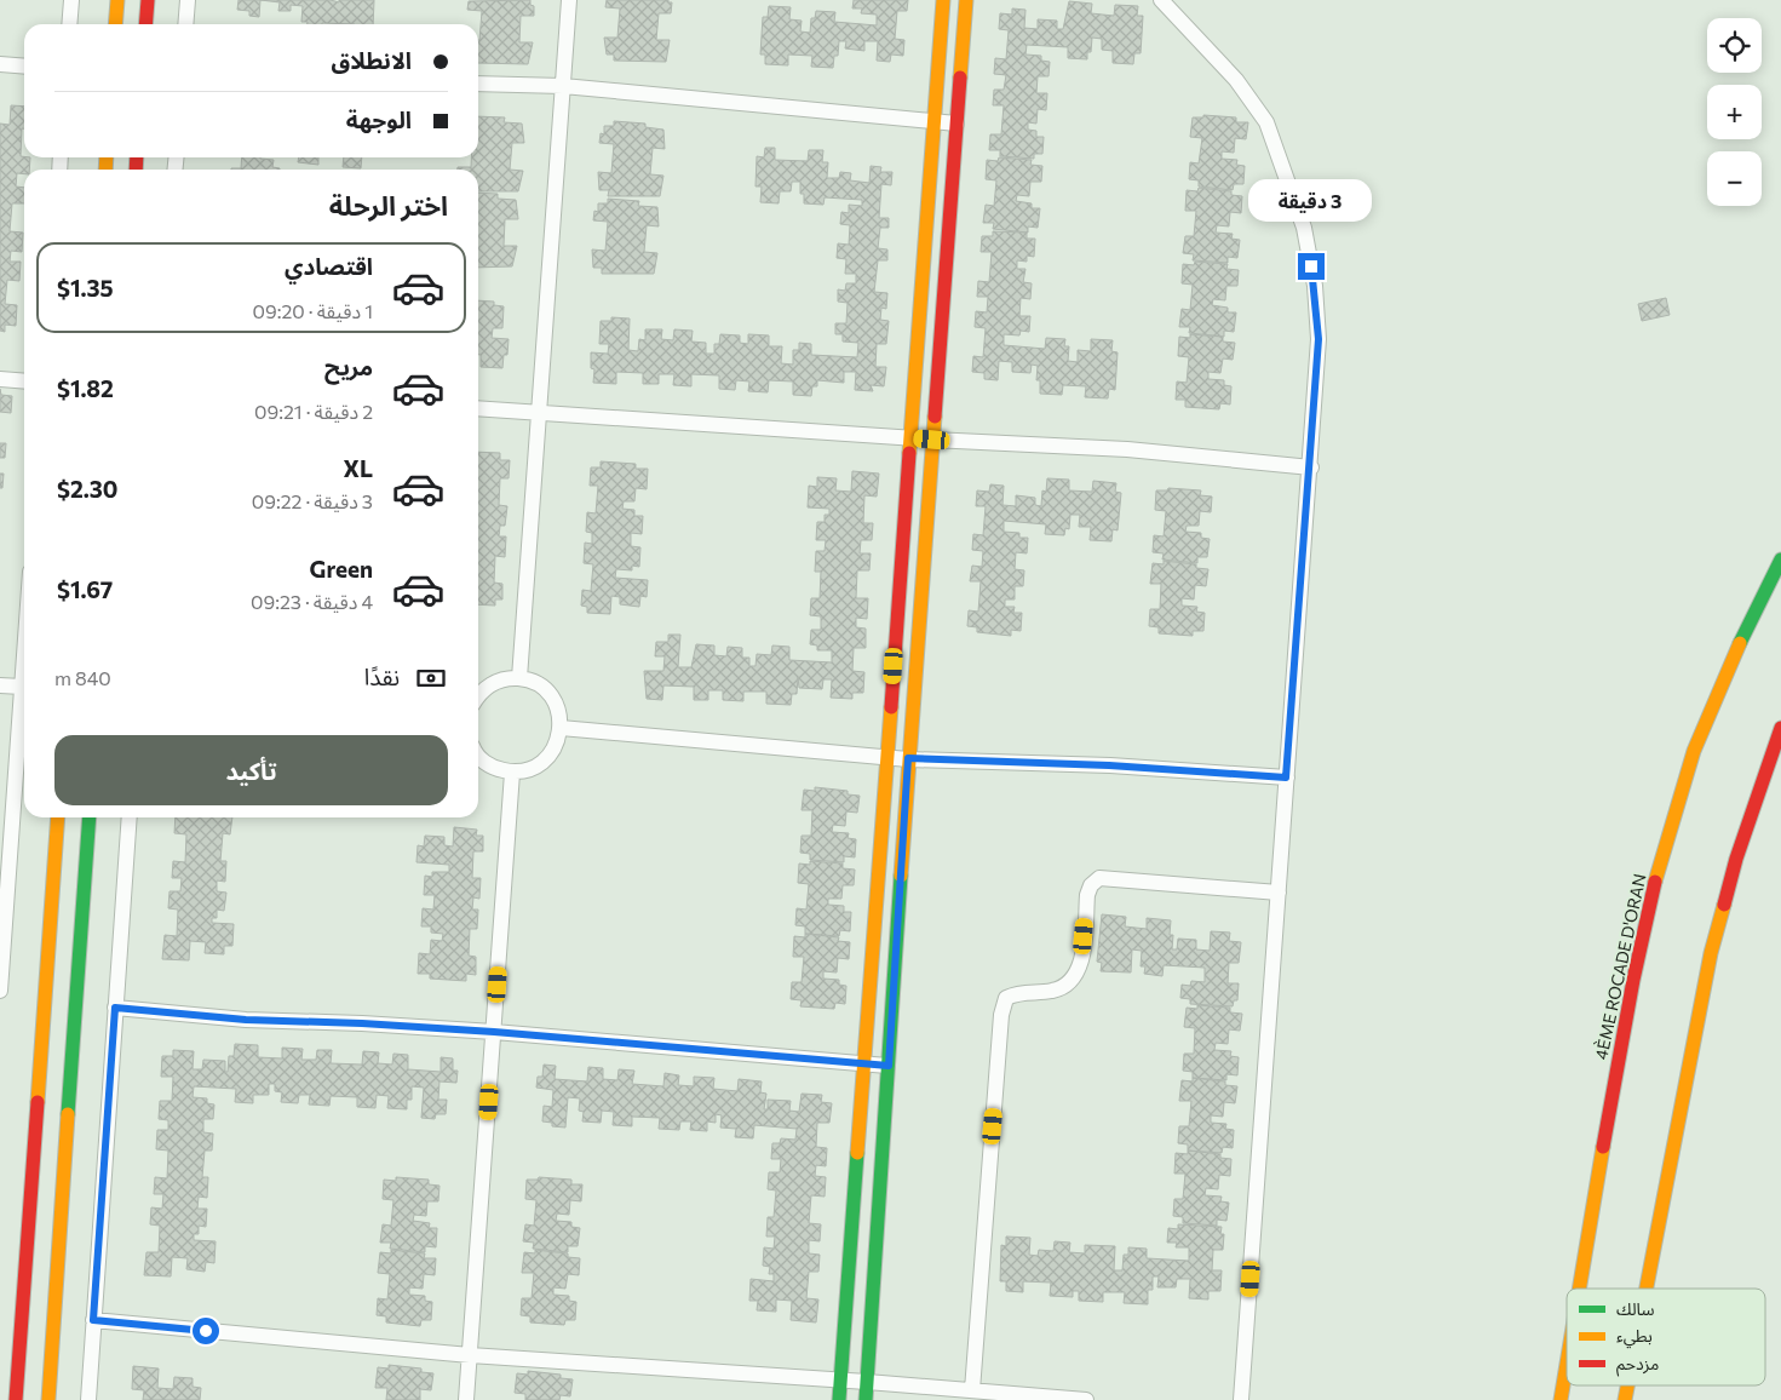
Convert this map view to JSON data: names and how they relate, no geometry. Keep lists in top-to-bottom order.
{
  "streets": {
    "main road": ["4ÈME ROCADE D'ORAN"]
  },
  "legend": ["سالك", "بطيء", "مزدحم"],
  "page": {
    "map_buttons": ["+", "−"],
    "banner": ["الانطلاق", "الوجهة"],
    "heading": "اختر الرحلة",
    "bubble": "3 دقيقة",
    "list": [
      {
        "name": "اقتصادي",
        "note": "1 دقيقة · 09:20",
        "value": "$1.35"
      },
      {
        "name": "مريح",
        "note": "2 دقيقة · 09:21",
        "value": "$1.82"
      },
      {
        "name": "XL",
        "note": "3 دقيقة · 09:22",
        "value": "$2.30"
      },
      {
        "name": "Green",
        "note": "4 دقيقة · 09:23",
        "value": "$1.67"
      }
    ],
    "pay": ["نقدًا", "840 m"],
    "buttons": "تأكيد"
  }
}
